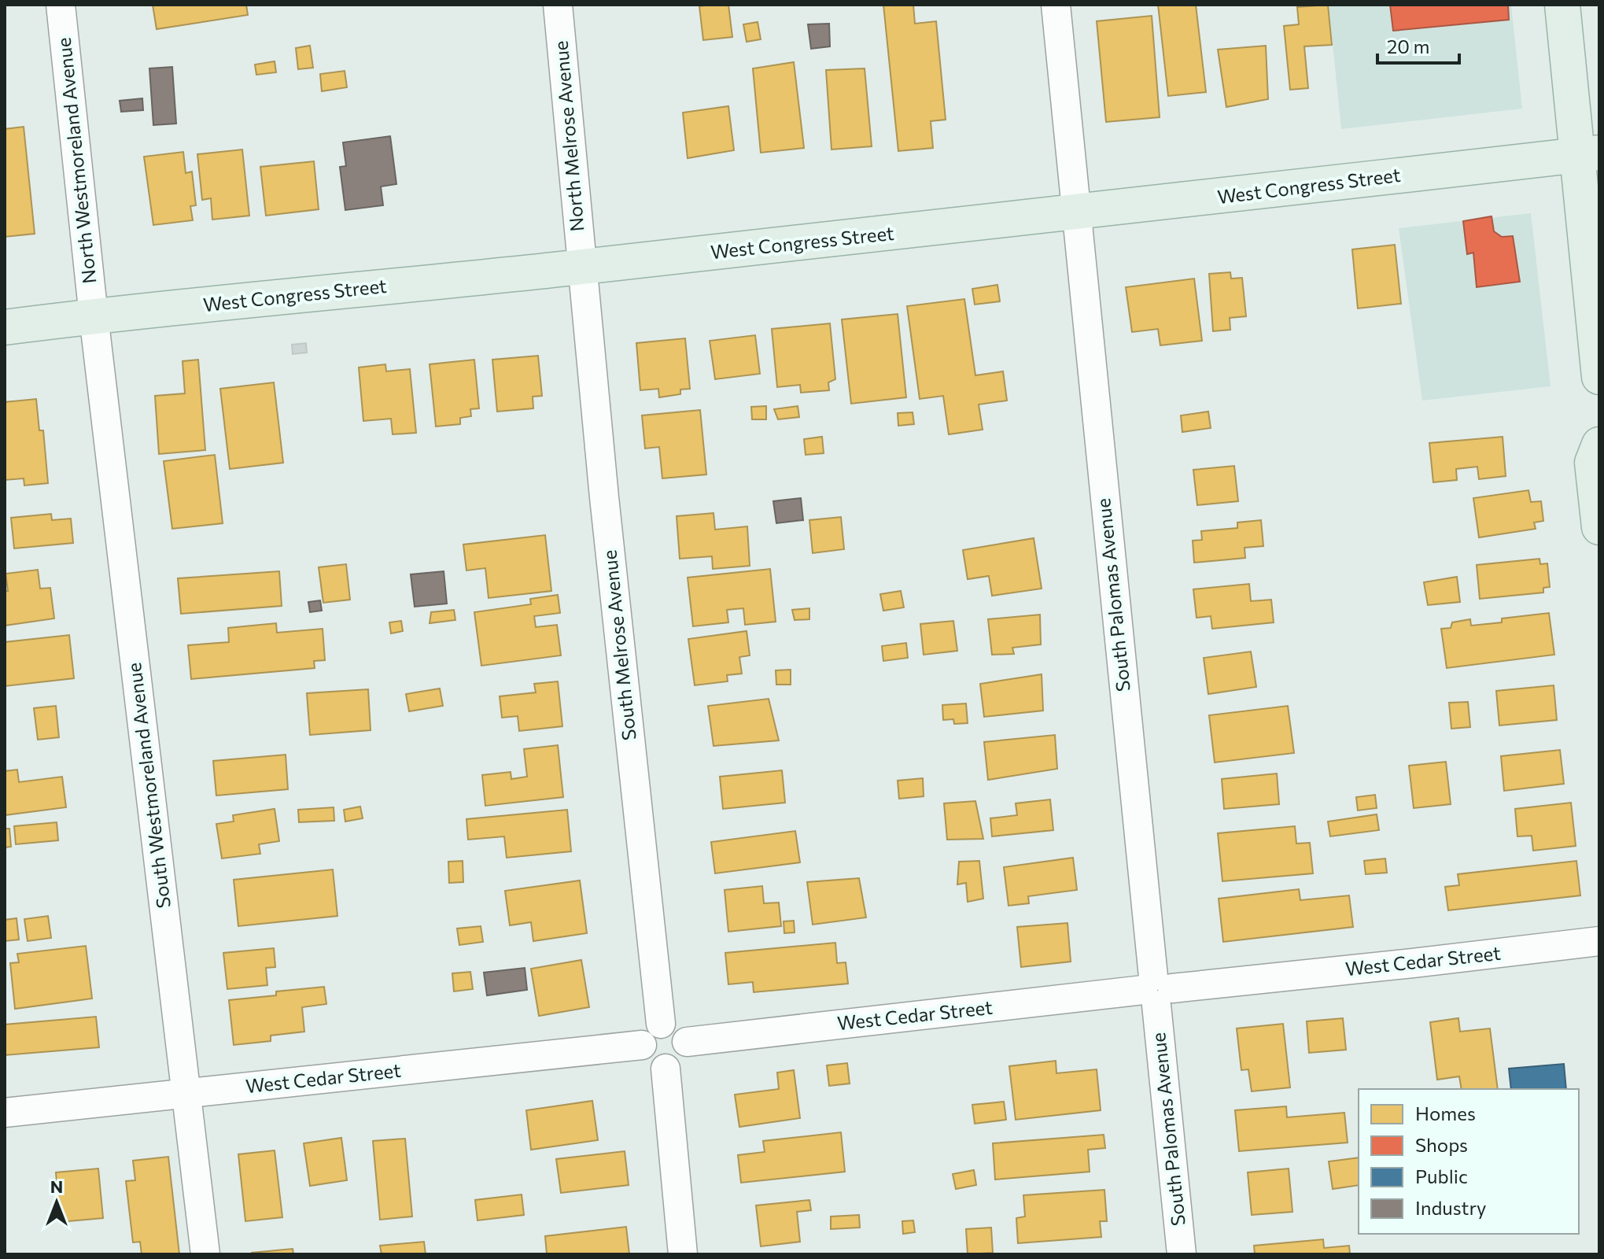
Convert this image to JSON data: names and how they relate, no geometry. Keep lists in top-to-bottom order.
{
  "streets": {
    "main road": ["West Congress Street"],
    "street": [
      "North Melrose Avenue",
      "North Westmoreland Avenue",
      "South Palomas Avenue",
      "South Melrose Avenue",
      "South Westmoreland Avenue",
      "West Cedar Street"
    ]
  },
  "crossings": [
    ["North Melrose Avenue", "West Congress Street"],
    ["North Melrose Avenue", "South Melrose Avenue"],
    ["North Westmoreland Avenue", "West Congress Street"],
    ["North Westmoreland Avenue", "South Westmoreland Avenue"],
    ["West Congress Street", "South Palomas Avenue"],
    ["West Congress Street", "South Melrose Avenue"],
    ["West Congress Street", "South Westmoreland Avenue"],
    ["South Palomas Avenue", "West Cedar Street"],
    ["South Melrose Avenue", "West Cedar Street"],
    ["South Westmoreland Avenue", "West Cedar Street"]
  ],
  "legend": [
    "Homes",
    "Shops",
    "Public",
    "Industry"
  ],
  "scale_bar": "20 m",
  "north": "top"
}
